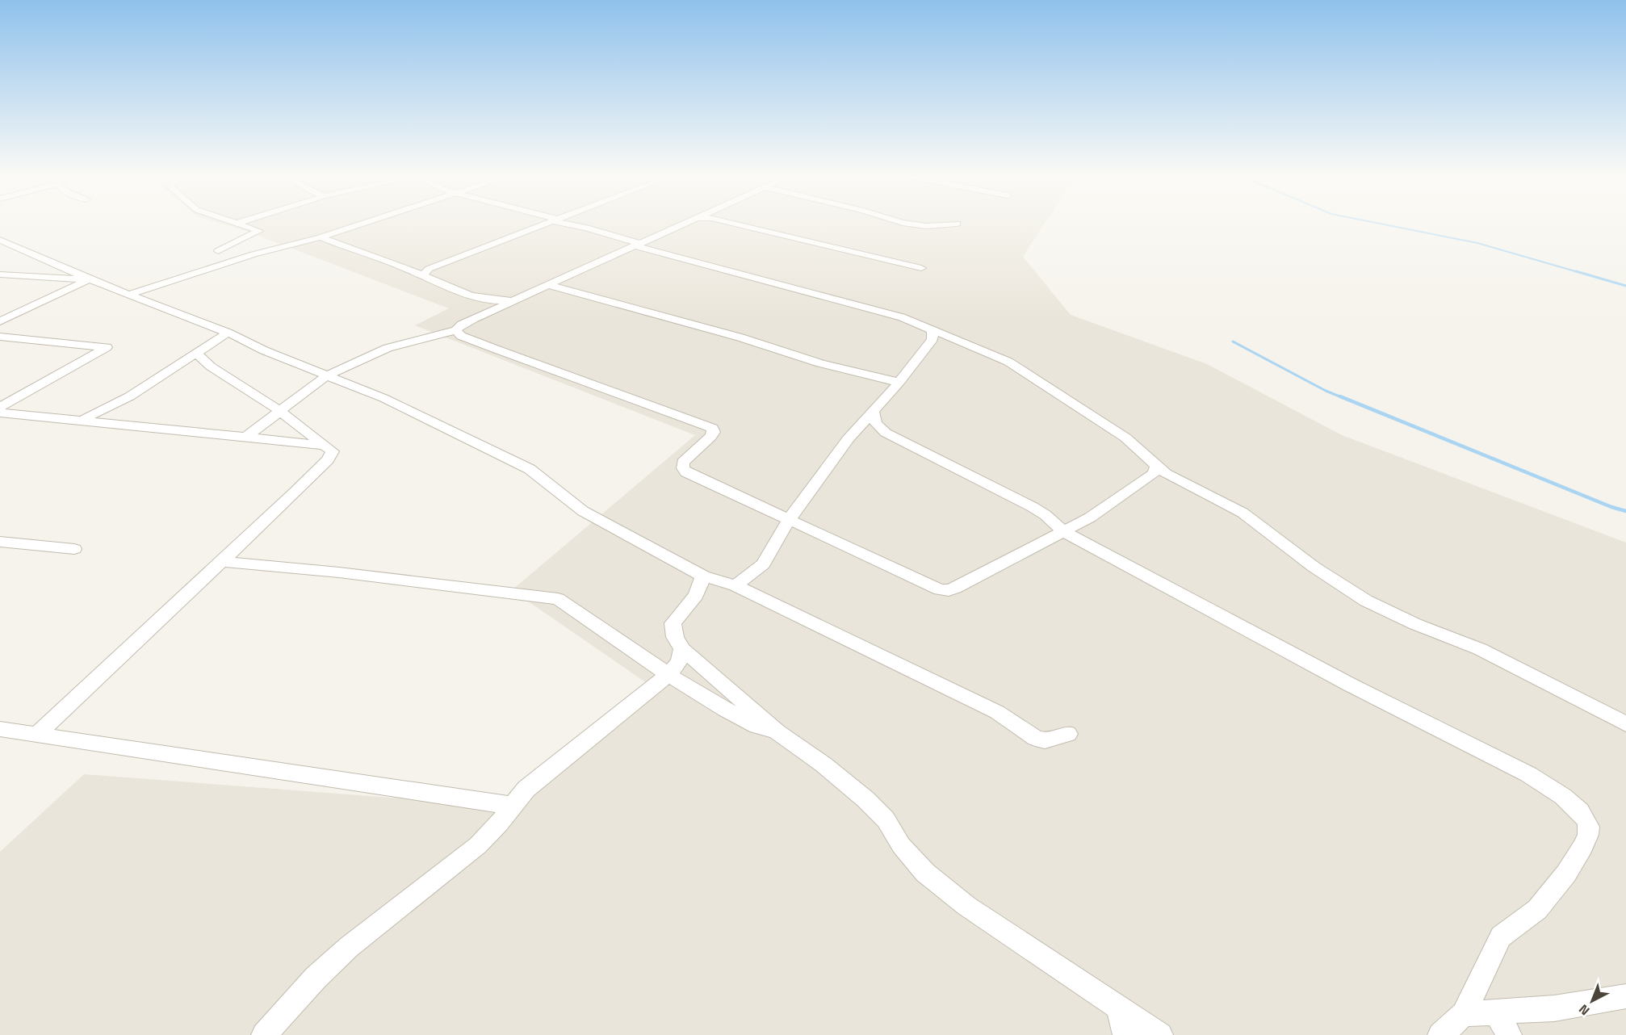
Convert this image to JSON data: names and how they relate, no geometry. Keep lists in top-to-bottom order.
{
  "north": "bottom left"
}
